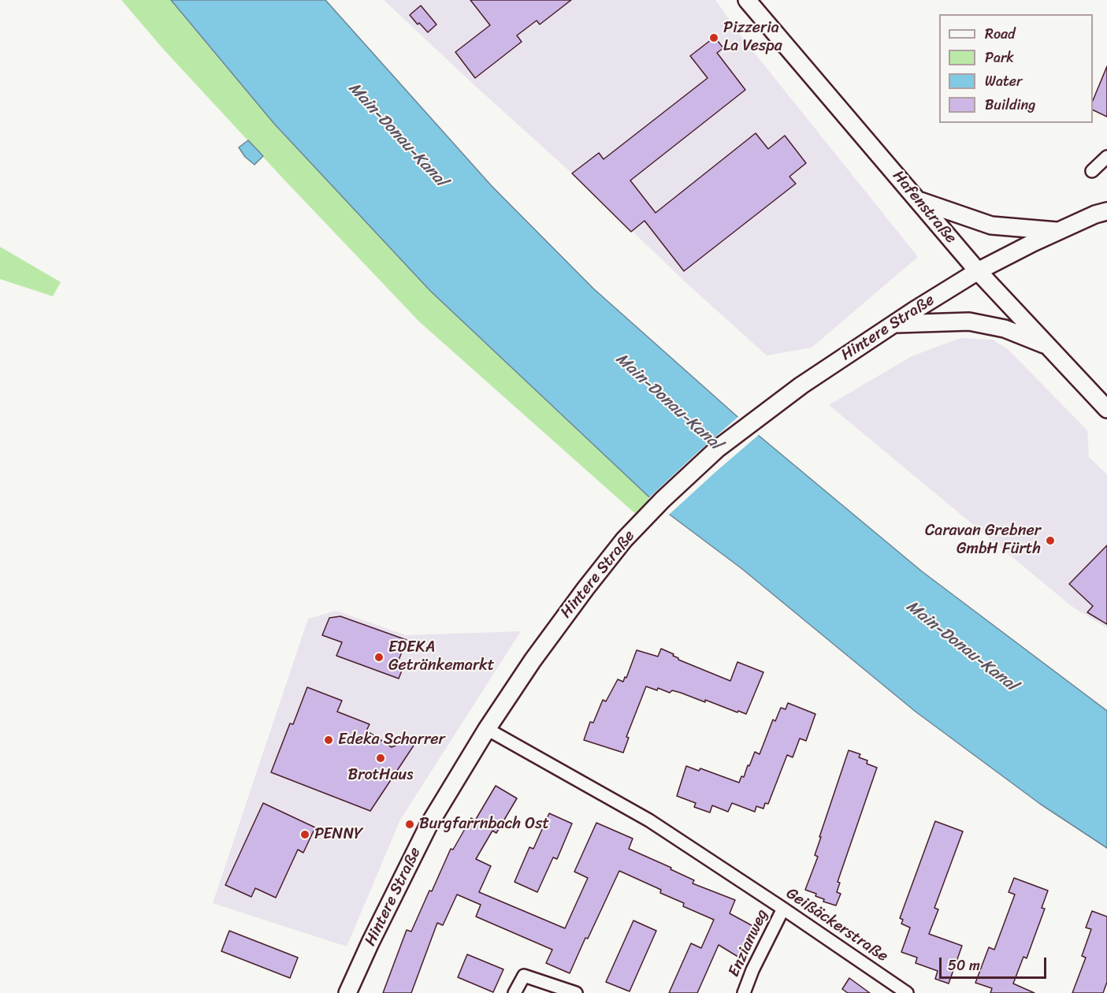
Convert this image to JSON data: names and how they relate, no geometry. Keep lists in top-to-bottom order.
{
  "streets": {
    "street": [
      "Hafenstraße",
      "Hintere Straße",
      "Geißäckerstraße",
      "Enzianweg"
    ]
  },
  "crossings": [
    ["Hafenstraße", "Hintere Straße"],
    ["Hintere Straße", "Geißäckerstraße"],
    ["Geißäckerstraße", "Enzianweg"]
  ],
  "water": ["Main-Donau-Kanal"],
  "places": [
    "Pizzeria La Vespa",
    "Caravan Grebner GmbH Fürth",
    "EDEKA Getränkemarkt",
    "Edeka Scharrer",
    "BrotHaus",
    "Burgfarrnbach Ost",
    "PENNY"
  ],
  "legend": [
    "Road",
    "Park",
    "Water",
    "Building"
  ],
  "scale_bar": "50 m"
}
